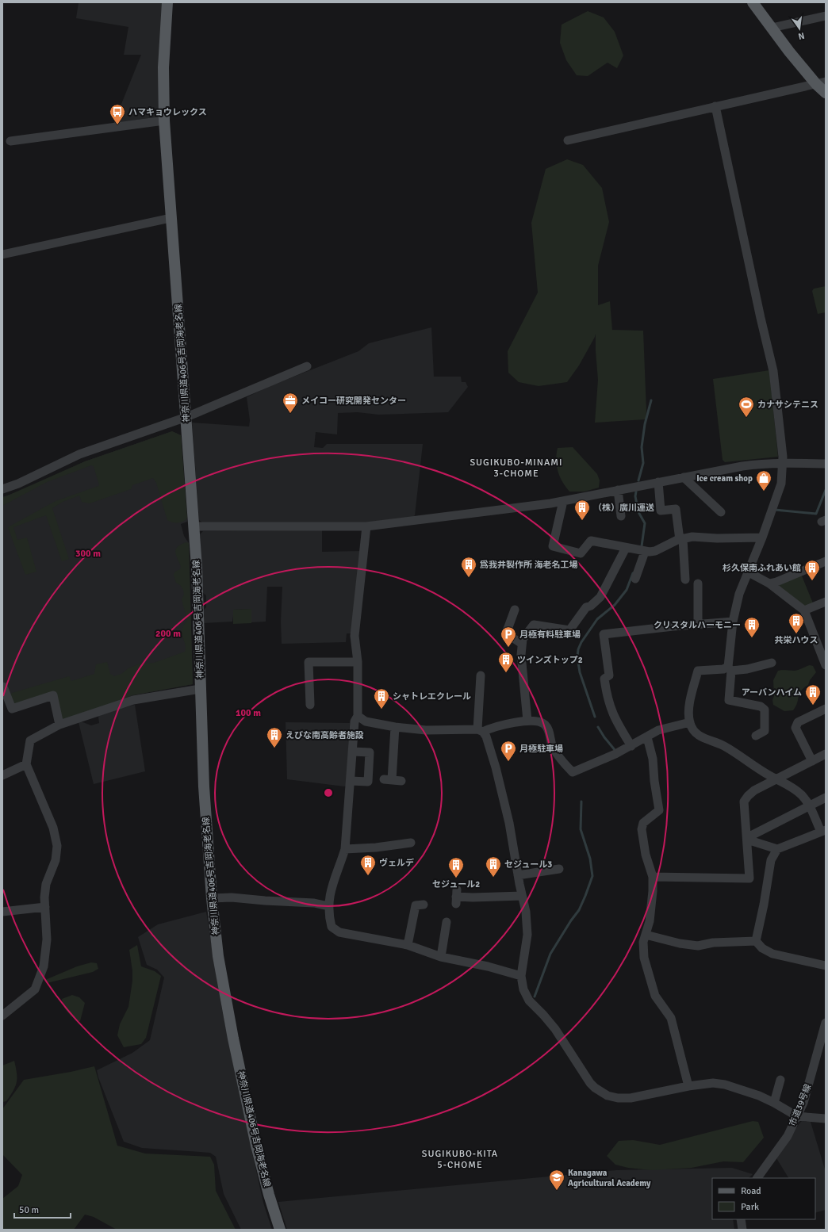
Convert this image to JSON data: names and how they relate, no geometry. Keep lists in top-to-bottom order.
{
  "streets": {
    "main road": ["神奈川県道406号吉岡海老名線"],
    "street": ["市道39号線"]
  },
  "districts": ["SUGIKUBO-MINAMI 3-CHOME", "SUGIKUBO-KITA 5-CHOME"],
  "places": {
    "bus stop": ["ハマキョウレックス"],
    "office": ["メイコー研究開発センター"],
    "sports": ["カナサシテニス"],
    "shop": ["Ice cream shop"],
    "building": [
      "（株）廣川運送",
      "爲我井製作所 海老名工場",
      "杉久保南ふれあい館",
      "共栄ハウス",
      "クリスタルハーモニー",
      "ツインズトップ2",
      "アーバンハイム",
      "シャトレエクレール",
      "えびな南高齢者施設",
      "ヴェルデ",
      "セジュール3",
      "セジュール2"
    ],
    "parking": ["月極有料駐車場", "月極駐車場"],
    "school or university": ["Kanagawa Agricultural Academy"]
  },
  "legend": ["Road", "Park"],
  "scale_bar": "50 m",
  "north": "bottom",
  "rings": ["300 m", "200 m", "100 m"]
}
